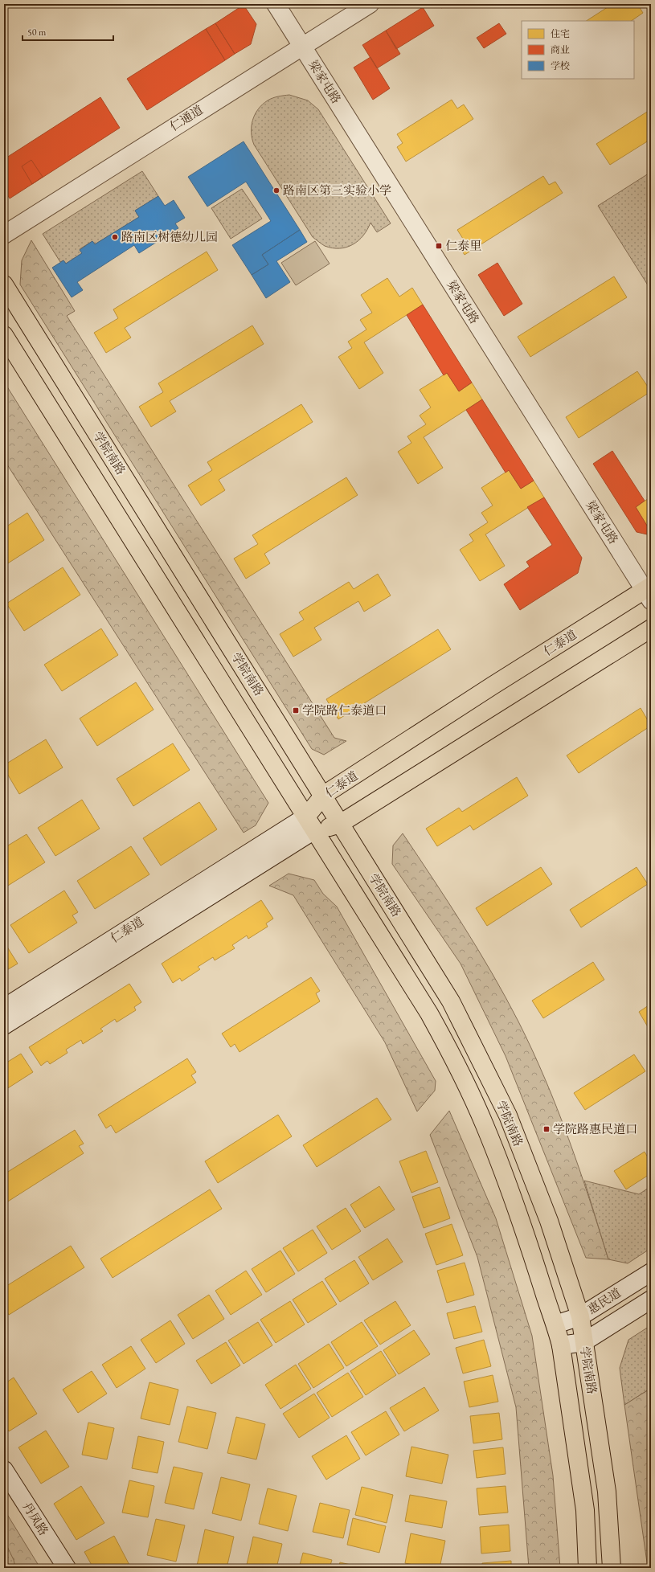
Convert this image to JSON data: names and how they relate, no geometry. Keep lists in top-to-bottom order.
{
  "streets": {
    "main road": ["学院南路", "仁泰道"],
    "street": [
      "梁家屯路",
      "仁通道",
      "惠民道",
      "丹凤路"
    ]
  },
  "crossings": [
    ["梁家屯路", "仁通道"],
    ["梁家屯路", "仁泰道"],
    ["学院南路", "仁泰道"],
    ["学院南路", "惠民道"]
  ],
  "places": {
    "other": ["路南区第三实验小学", "路南区树德幼儿园"],
    "transit": ["仁泰里", "学院路仁泰道口", "学院路惠民道口"]
  },
  "legend": ["住宅", "商业", "学校"],
  "scale_bar": "50 m"
}
